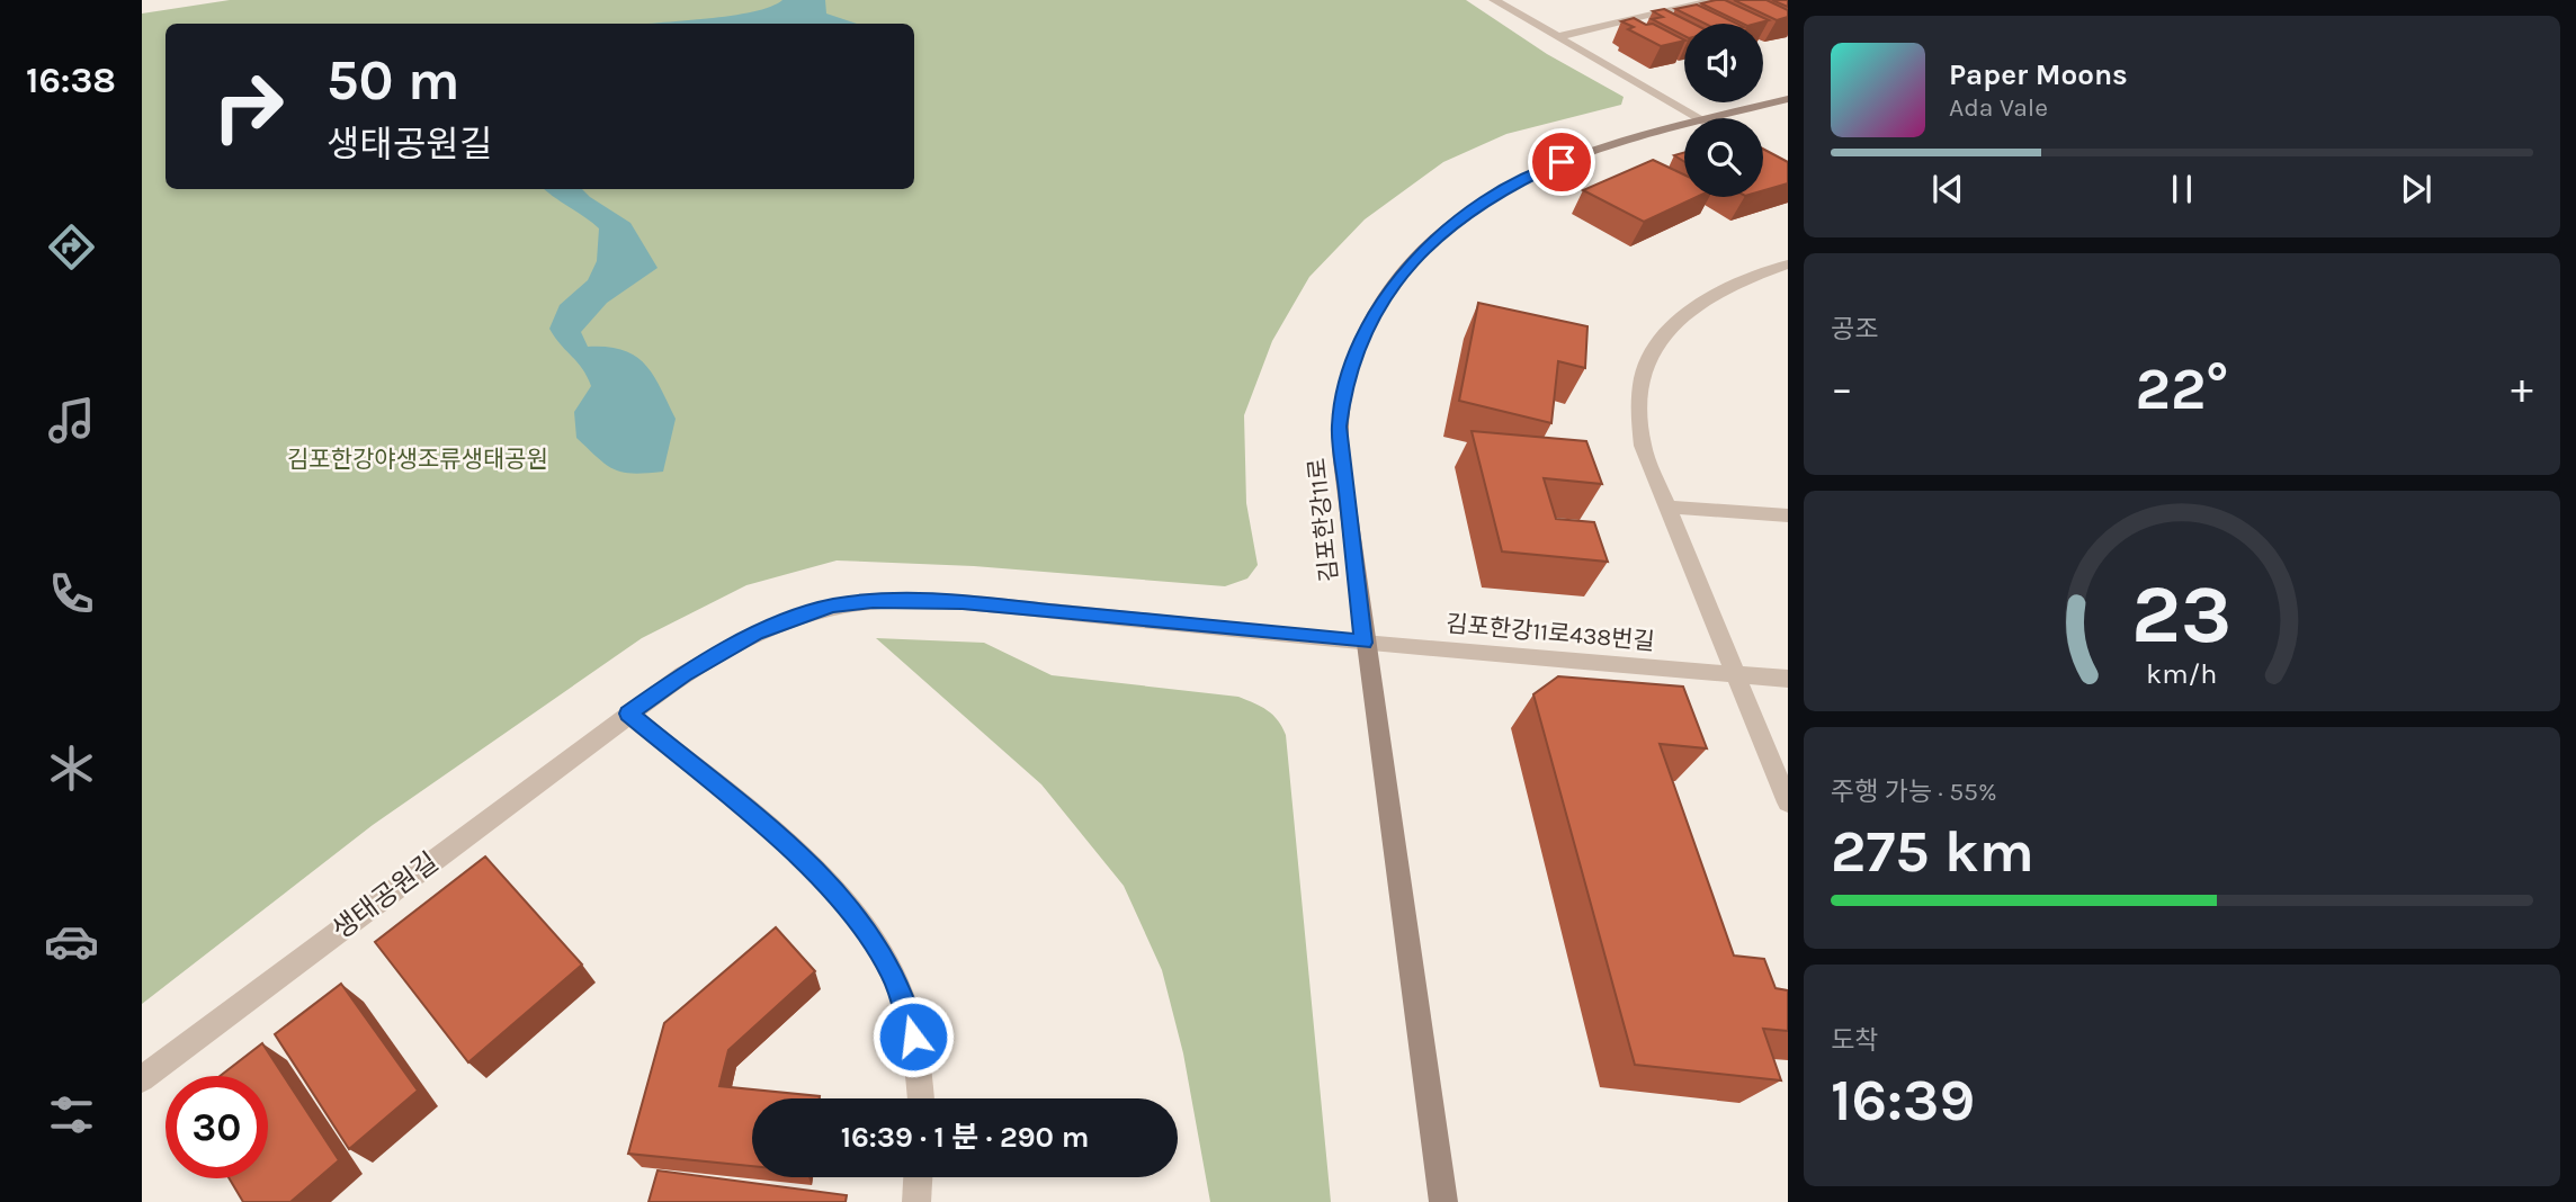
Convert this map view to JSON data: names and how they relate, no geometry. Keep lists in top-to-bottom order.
{
  "streets": {
    "main road": ["김포한강11로"],
    "street": ["김포한강11로438번길", "생태공원길"]
  },
  "crossings": [
    ["김포한강11로", "김포한강11로438번길"],
    ["김포한강11로", "생태공원길"],
    ["김포한강11로438번길", "생태공원길"]
  ],
  "parks": ["김포한강야생조류생태공원"],
  "page": {
    "tabs": "16:38",
    "turn": ["50 m", "생태공원길"],
    "song": ["Paper Moons", "Ada Vale"],
    "tile": [
      "공조",
      ["주행 가능 · 55%", "275 km"],
      ["도착", "16:39"]
    ],
    "heat": ["−", "22°", "+"],
    "limit": "30",
    "trip": "16:39 · 1 분 · 290 m",
    "gauge": ["23", "km/h"]
  }
}
